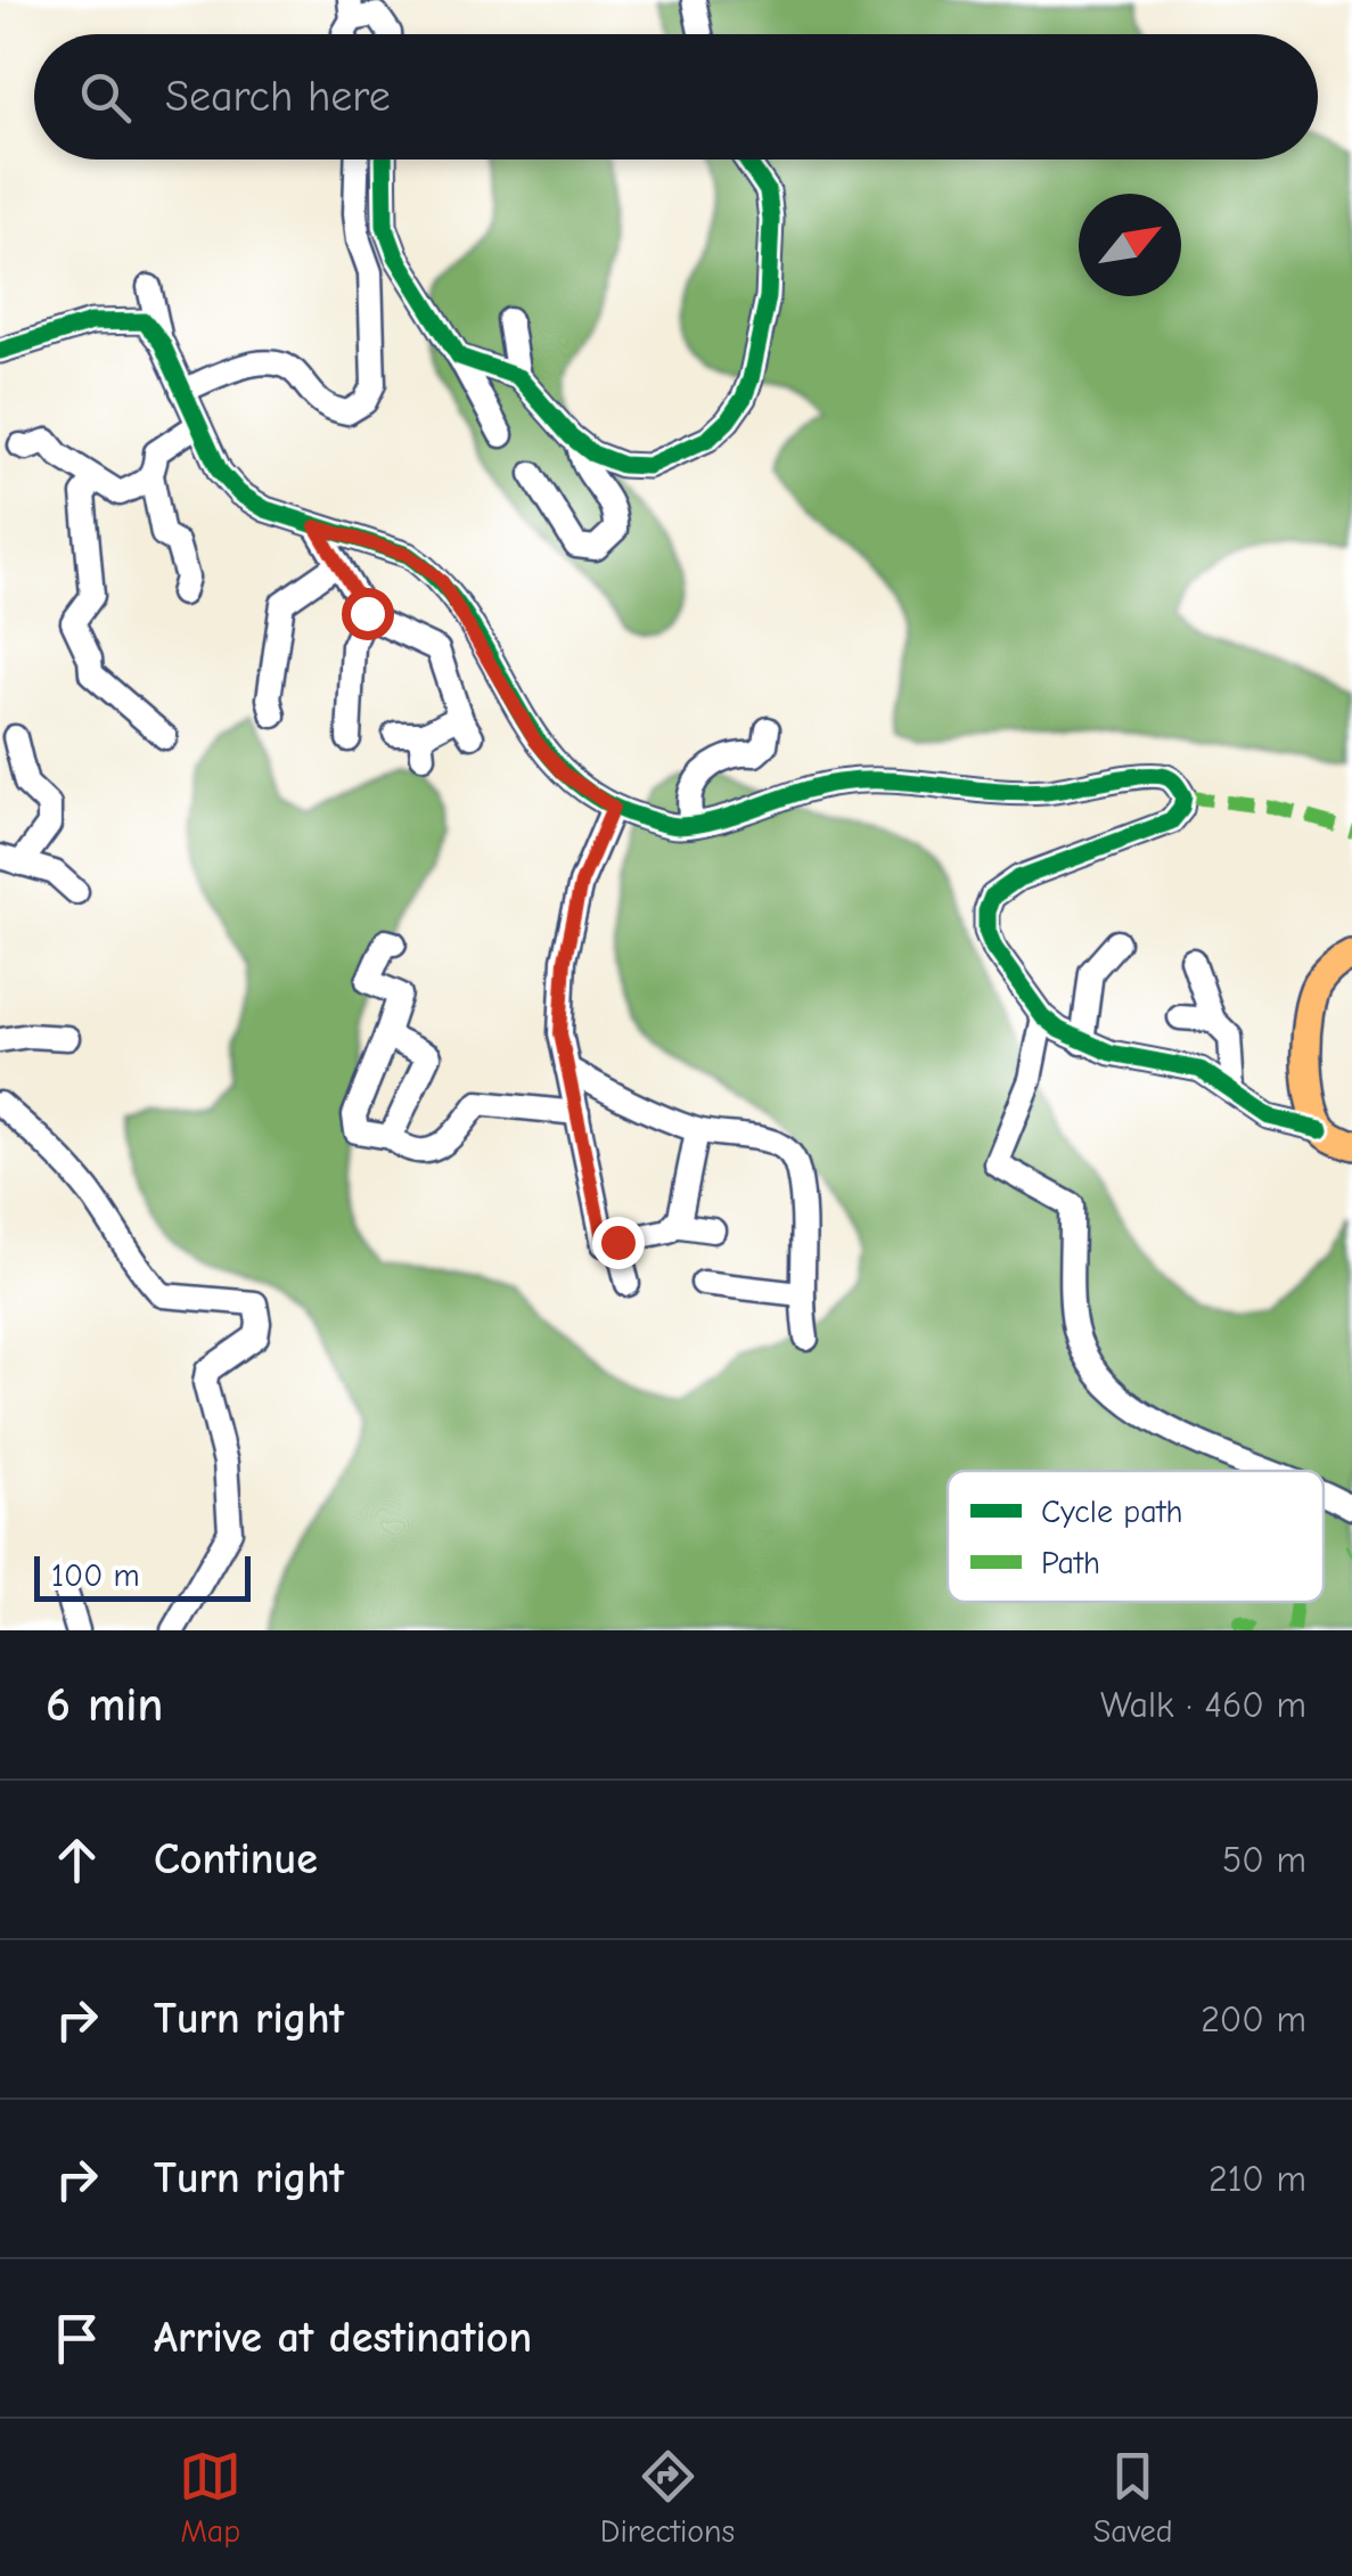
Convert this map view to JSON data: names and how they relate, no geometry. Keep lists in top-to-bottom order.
{
  "legend": ["Cycle path", "Path"],
  "scale_bar": "100 m",
  "north": "top right",
  "page": {
    "search": "Search here",
    "scale": "100 m",
    "heading": ["6 min", "Walk · 460 m"],
    "list": [
      ["Continue", "50 m"],
      ["Turn right", "200 m"],
      ["Turn right", "210 m"],
      "Arrive at destination"
    ],
    "nav": ["Map", "Directions", "Saved"]
  }
}
